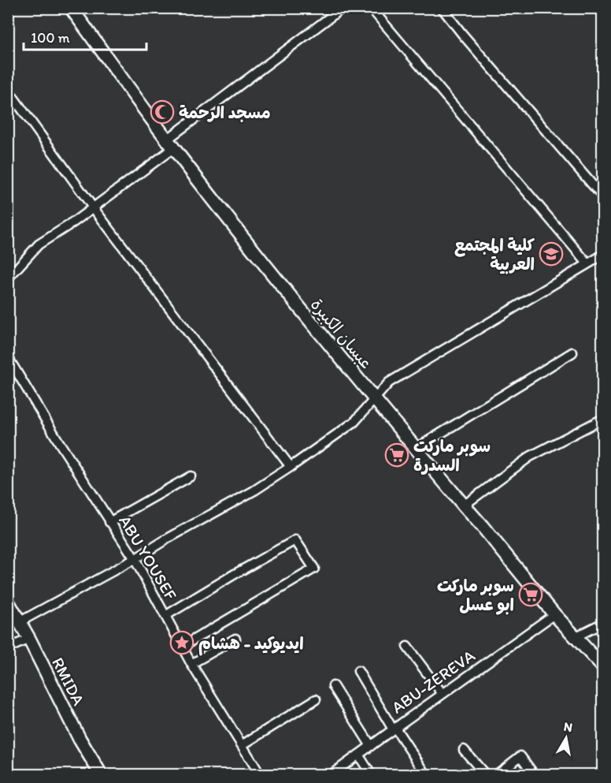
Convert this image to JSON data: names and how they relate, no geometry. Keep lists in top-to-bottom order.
{
  "streets": {
    "main road": ["عبسان الكبيرة", "RMIDA"],
    "street": ["ABU YOUSEF", "ABU-ZEREVA"]
  },
  "crossings": [
    ["عبسان الكبيرة", "ABU-ZEREVA"]
  ],
  "places": {
    "mosque": ["مسجد الرحمة"],
    "school or university": ["كلية المجتمع العربية"],
    "supermarket": ["سوبر ماركت السدرة", "سوبر ماركت ابو عسل"],
    "place": ["ايديوكيد - هشام"]
  },
  "scale_bar": "100 m",
  "north": "top"
}
